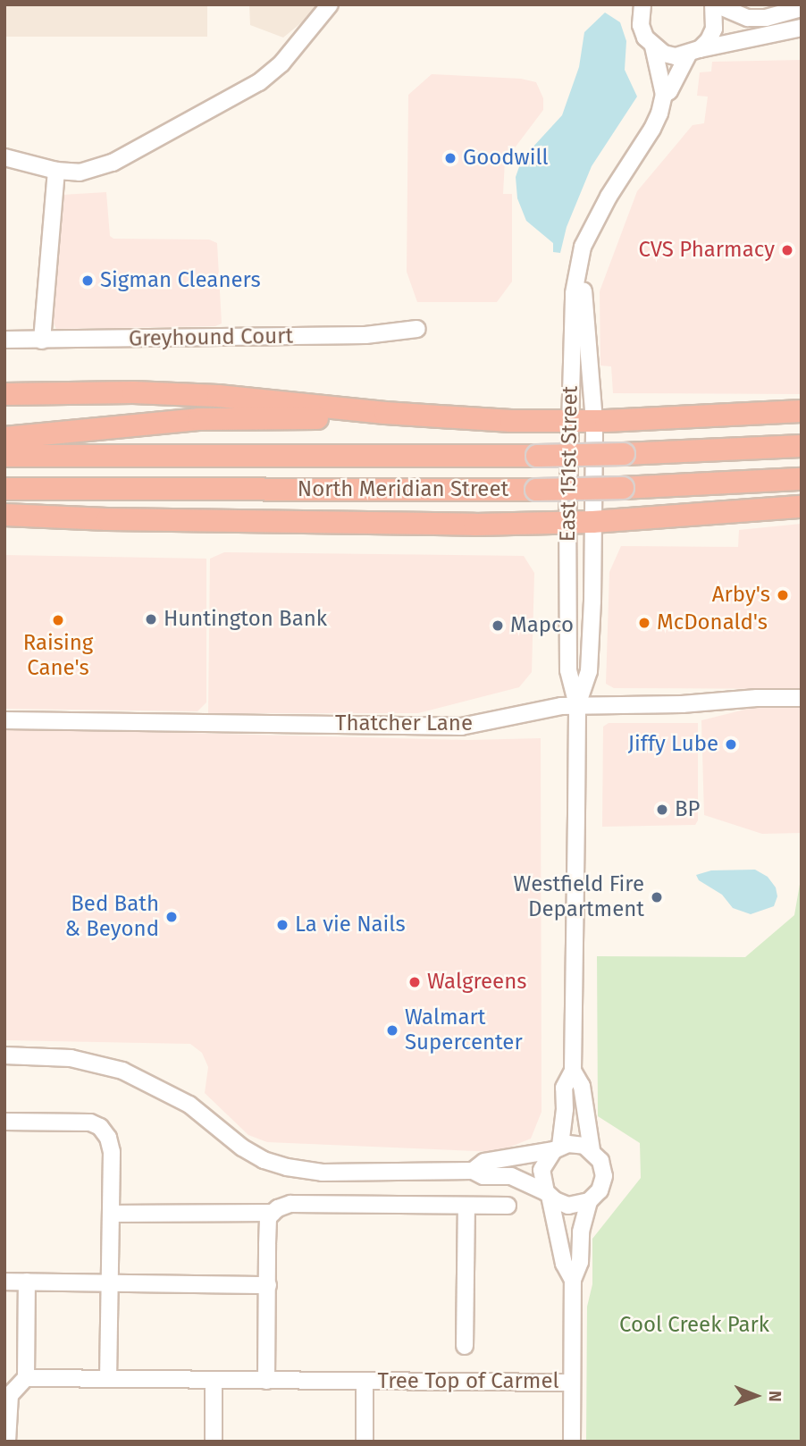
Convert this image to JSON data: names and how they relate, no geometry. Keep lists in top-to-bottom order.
{
  "streets": {
    "highway": ["North Meridian Street"],
    "street": [
      "Greyhound Court",
      "East 151st Street",
      "Thatcher Lane",
      "Tree Top of Carmel"
    ]
  },
  "crossings": [
    ["East 151st Street", "Thatcher Lane"]
  ],
  "parks": ["Cool Creek Park"],
  "places": [
    "Goodwill",
    "CVS Pharmacy",
    "Sigman Cleaners",
    "Arby's",
    "Huntington Bank",
    "Raising Cane's",
    "McDonald's",
    "Mapco",
    "Jiffy Lube",
    "BP",
    "Westfield Fire Department",
    "Bed Bath & Beyond",
    "La vie Nails",
    "Walgreens",
    "Walmart Supercenter"
  ],
  "north": "right"
}
